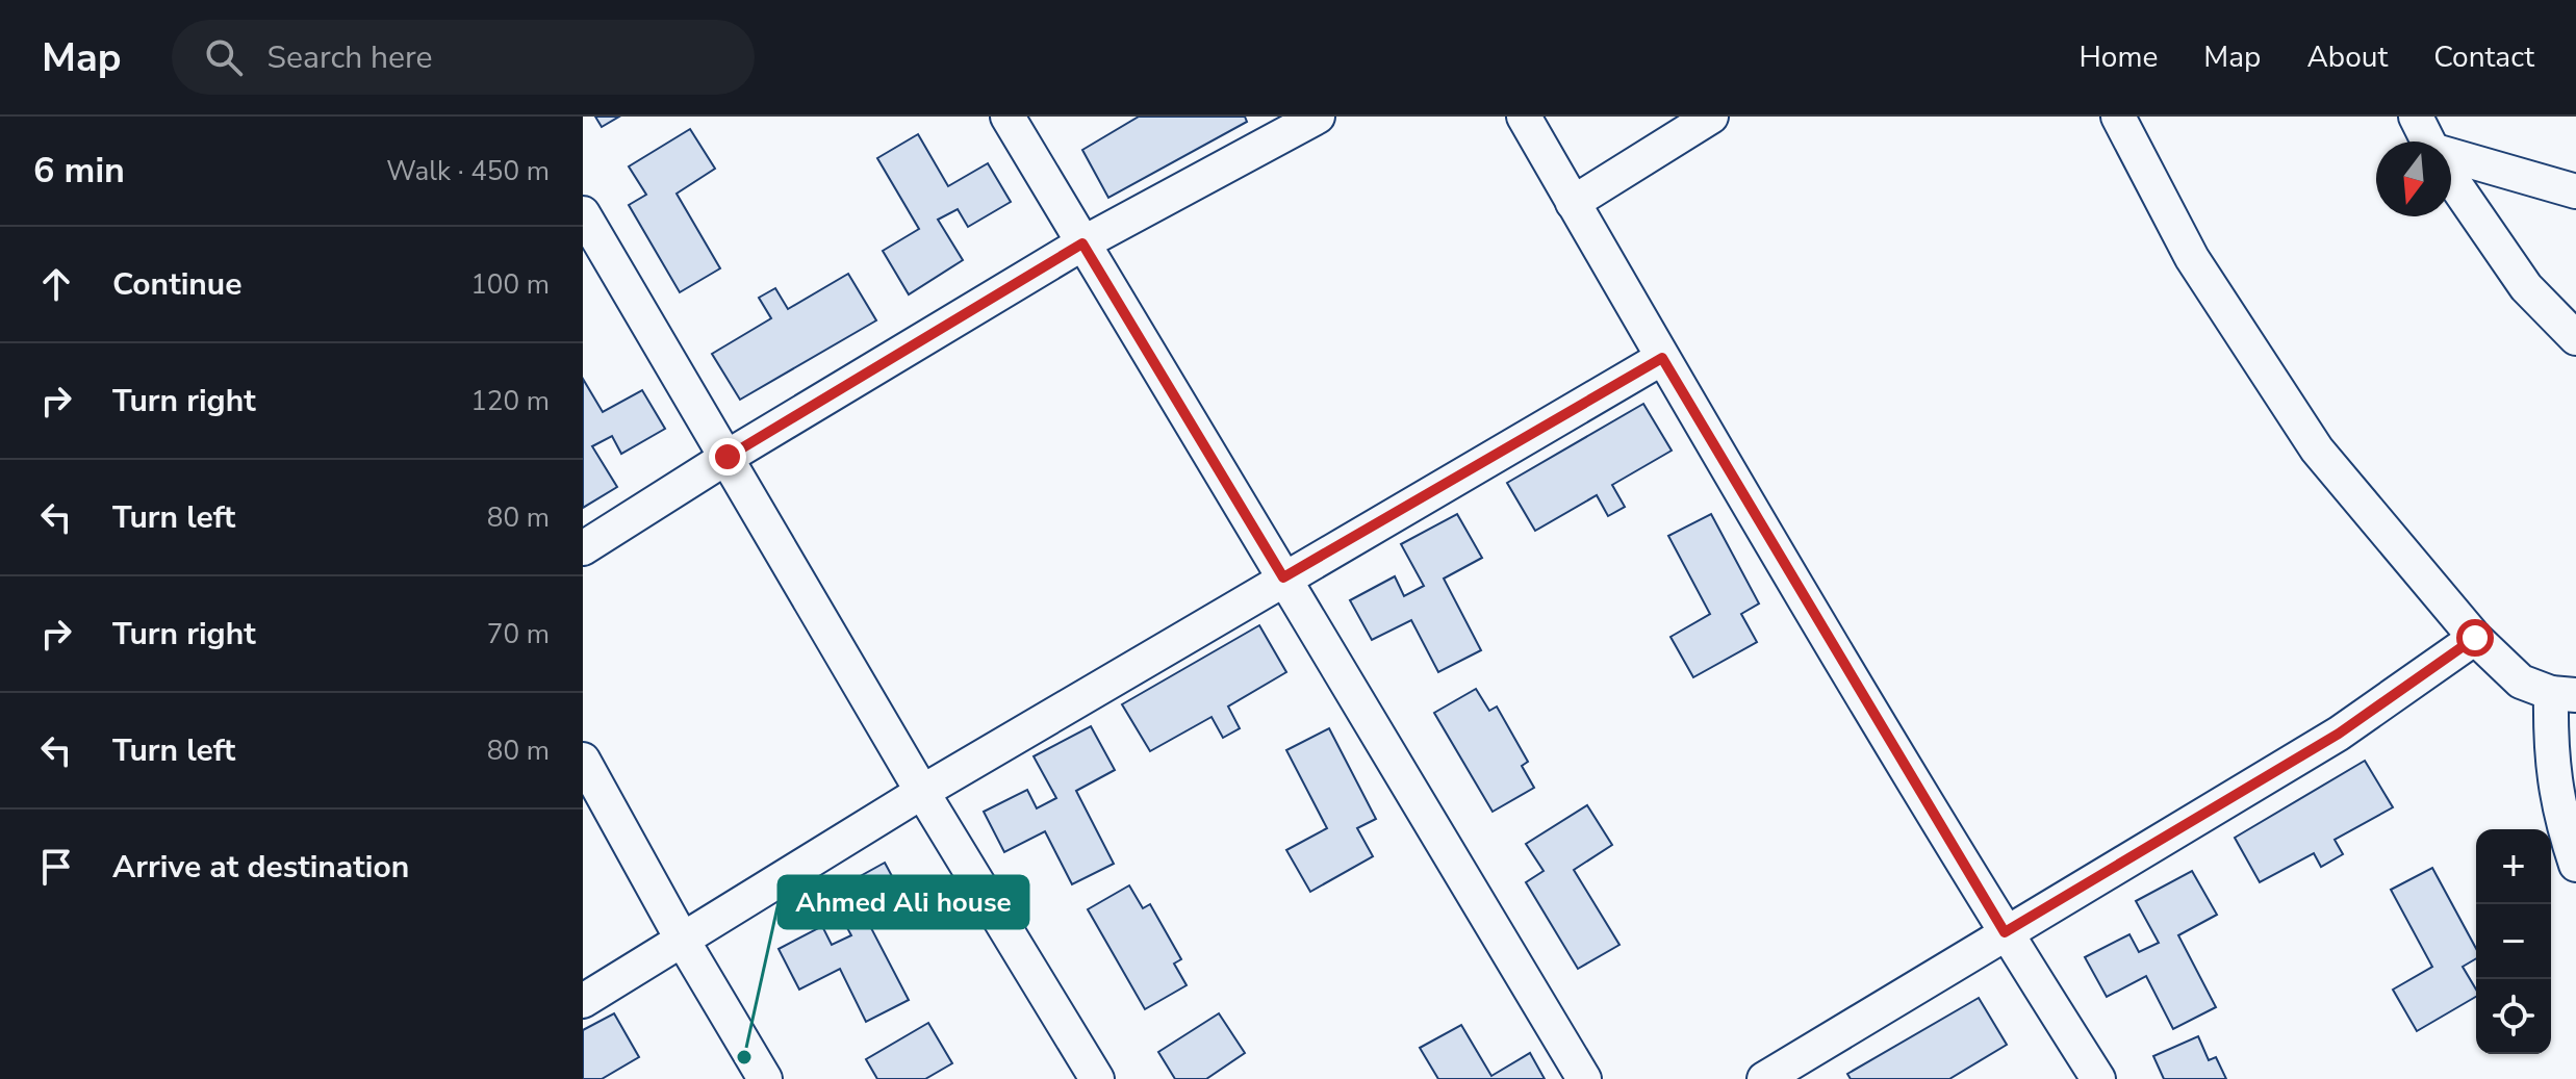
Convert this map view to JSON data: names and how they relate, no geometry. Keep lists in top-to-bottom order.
{
  "places": ["Ahmed Ali house"],
  "north": "bottom",
  "page": {
    "header": "Map",
    "search": "Search here",
    "nav": [
      "Home",
      "Map",
      "About",
      "Contact"
    ],
    "heading": ["6 min", "Walk · 450 m"],
    "list": [
      ["Continue", "100 m"],
      ["Turn right", "120 m"],
      ["Turn left", "80 m"],
      ["Turn right", "70 m"],
      ["Turn left", "80 m"],
      "Arrive at destination"
    ],
    "map_buttons": ["+", "−"]
  }
}
